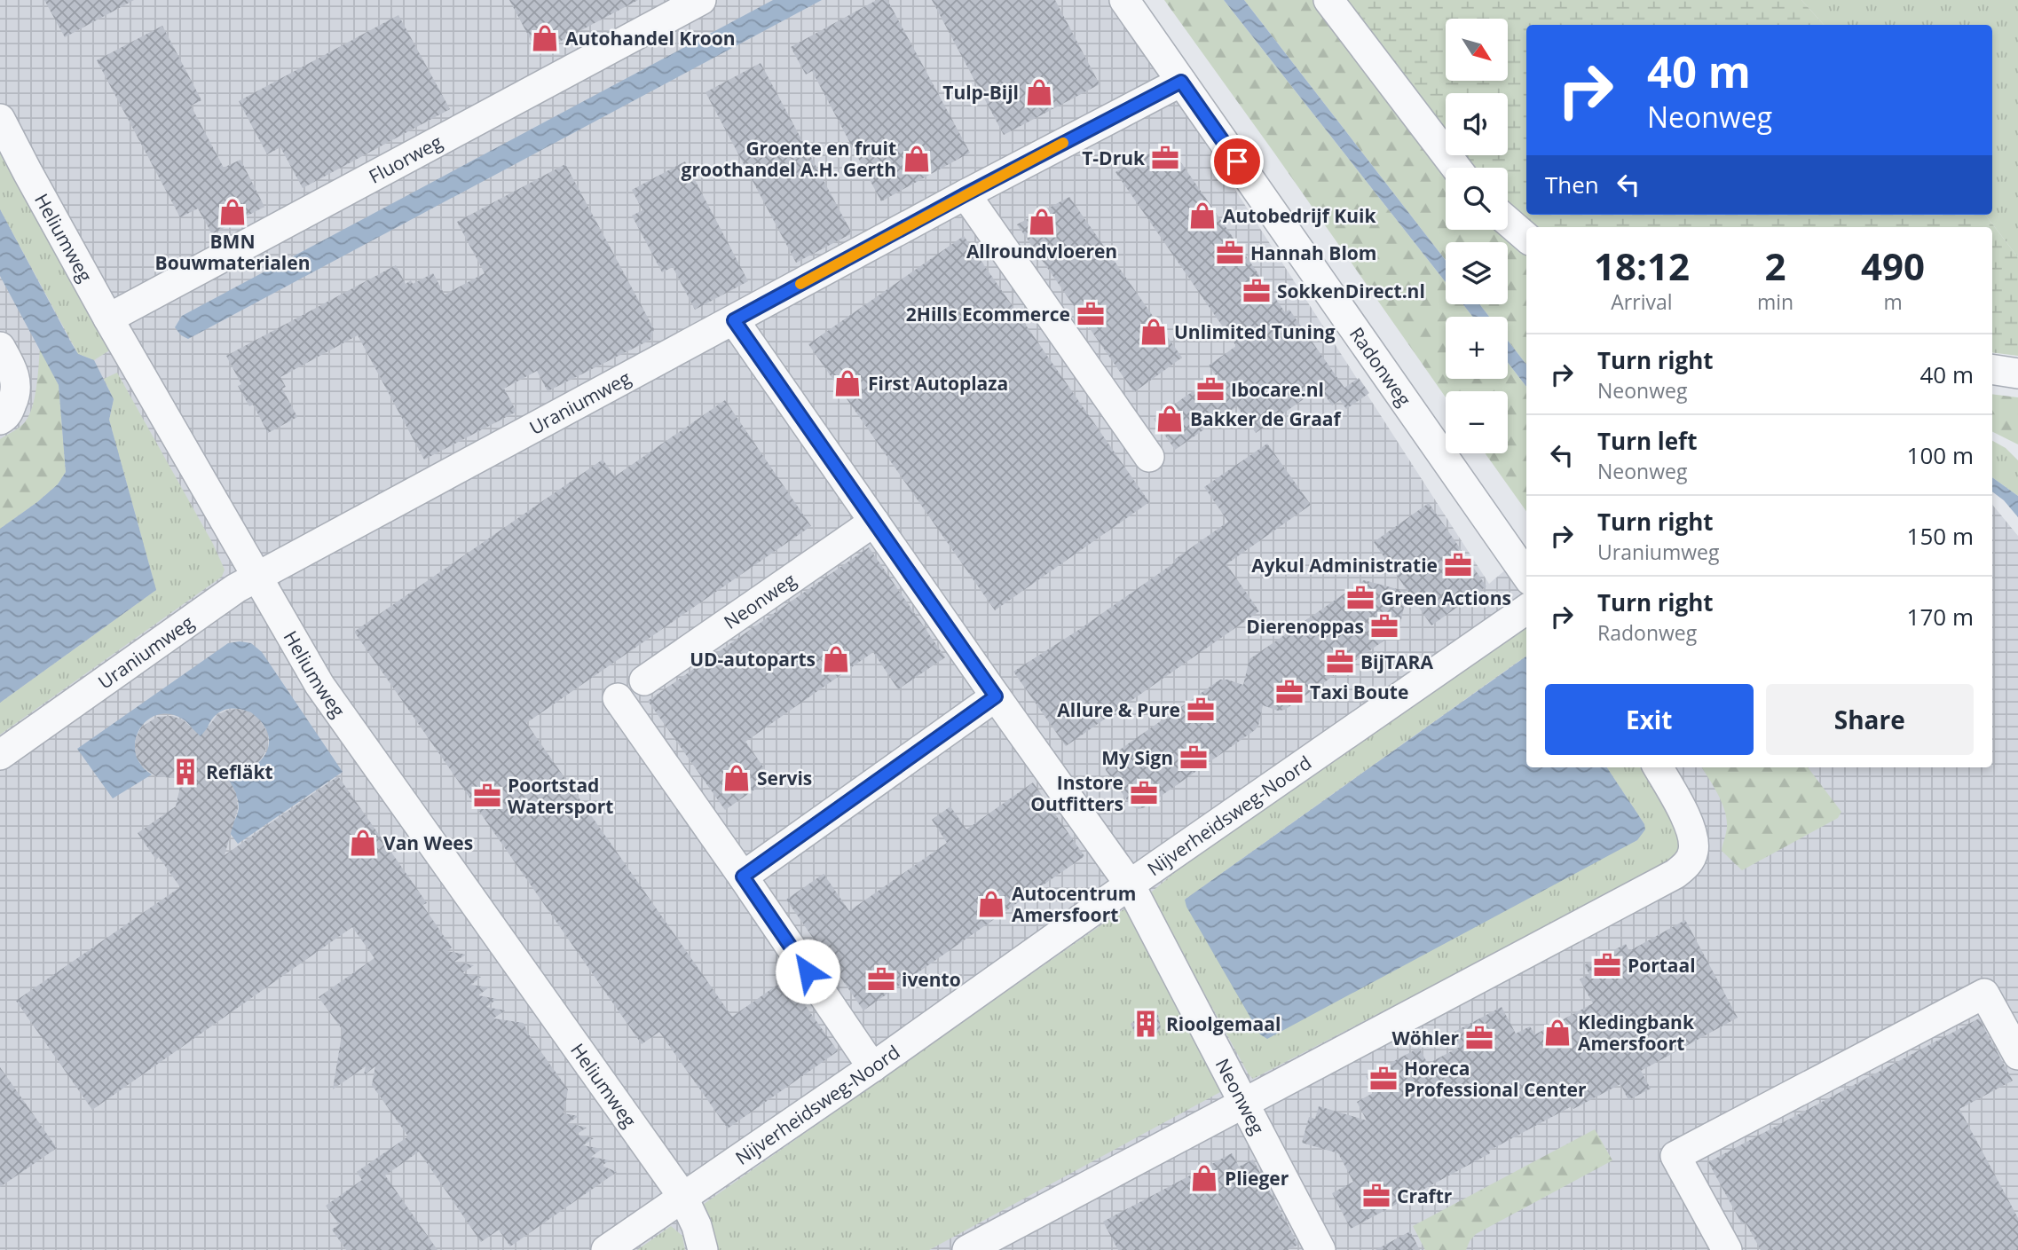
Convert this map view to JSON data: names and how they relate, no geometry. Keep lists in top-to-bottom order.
{
  "streets": {
    "street": [
      "Fluorweg",
      "Heliumweg",
      "Radonweg",
      "Uraniumweg",
      "Neonweg",
      "Nijverheidsweg-Noord"
    ]
  },
  "crossings": [
    ["Fluorweg", "Heliumweg"],
    ["Heliumweg", "Uraniumweg"],
    ["Heliumweg", "Nijverheidsweg-Noord"],
    ["Radonweg", "Uraniumweg"],
    ["Uraniumweg", "Neonweg"],
    ["Neonweg", "Nijverheidsweg-Noord"]
  ],
  "places": {
    "shop": [
      "Autohandel Kroon",
      "Tulp-Bijl",
      "Groente en fruit groothandel A.H. Gerth",
      "BMN Bouwmaterialen",
      "Autobedrijf Kuik",
      "Allroundvloeren",
      "Unlimited Tuning",
      "First Autoplaza",
      "Bakker de Graaf",
      "UD-autoparts",
      "Servis",
      "Van Wees",
      "Autocentrum Amersfoort",
      "Kledingbank Amersfoort",
      "Plieger"
    ],
    "office": [
      "T-Druk",
      "Hannah Blom",
      "SokkenDirect.nl",
      "2Hills Ecommerce",
      "Ibocare.nl",
      "Aykul Administratie",
      "Green Actions",
      "Dierenoppas",
      "BijTARA",
      "Taxi Boute",
      "Allure & Pure",
      "My Sign",
      "Instore Outfitters",
      "Poortstad Watersport",
      "Portaal",
      "ivento",
      "Wöhler",
      "Horeca Professional Center",
      "Craftr"
    ],
    "building": ["Refläkt", "Rioolgemaal"]
  },
  "north": "bottom right",
  "page": {
    "map_buttons": ["+", "−"],
    "turn": ["40 m", "Neonweg"],
    "then": "Then",
    "eta": [
      "18:12",
      "Arrival",
      "2",
      "min",
      "490",
      "m"
    ],
    "list": [
      {
        "name": "Turn right",
        "note": "Neonweg",
        "value": "40 m"
      },
      {
        "name": "Turn left",
        "note": "Neonweg",
        "value": "100 m"
      },
      {
        "name": "Turn right",
        "note": "Uraniumweg",
        "value": "150 m"
      },
      {
        "name": "Turn right",
        "note": "Radonweg",
        "value": "170 m"
      }
    ],
    "buttons": ["Exit", "Share"]
  }
}
